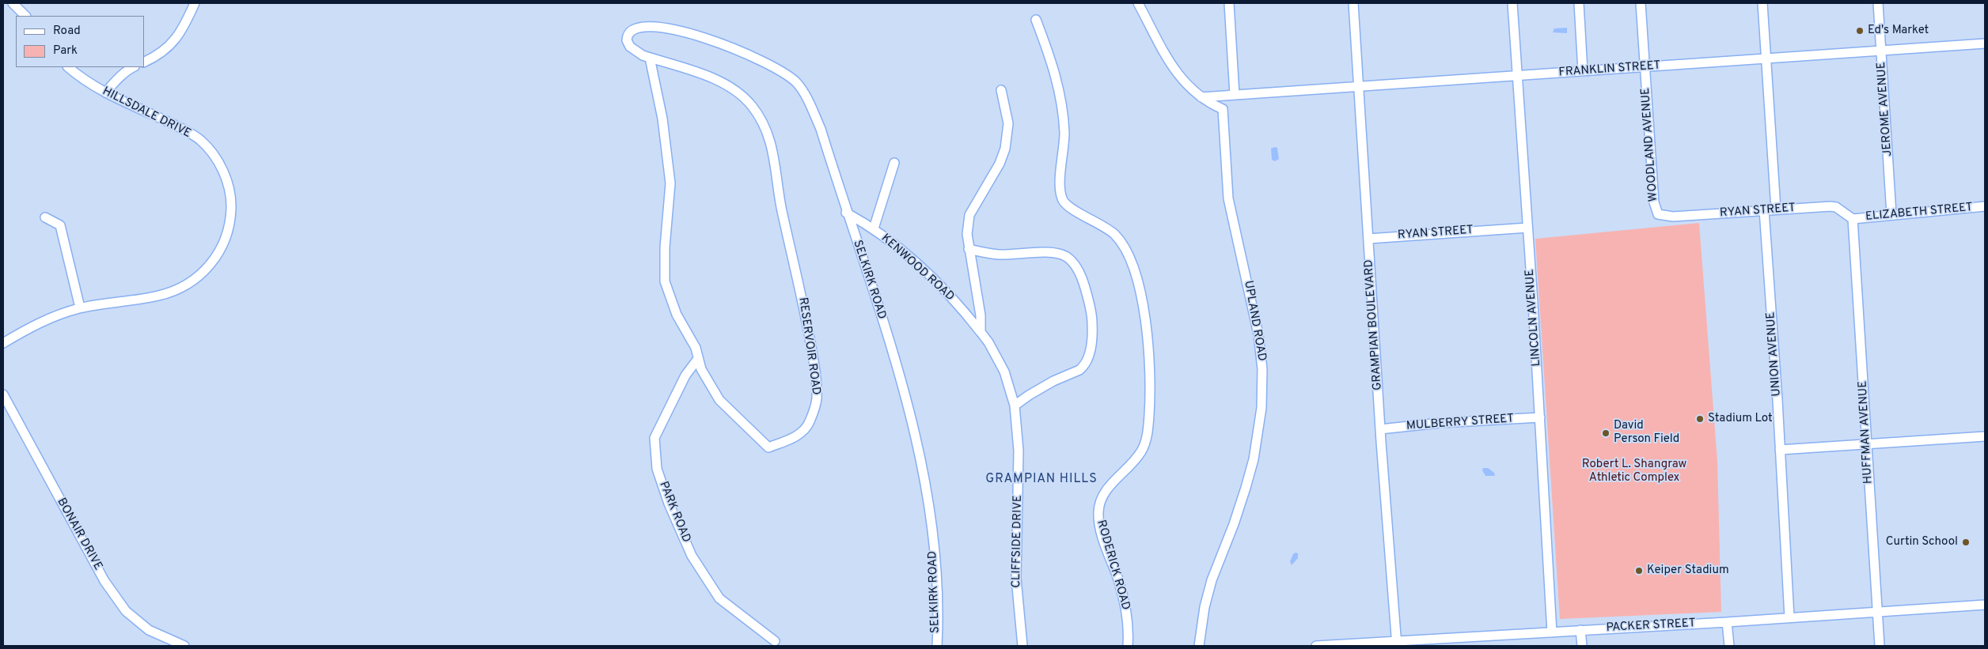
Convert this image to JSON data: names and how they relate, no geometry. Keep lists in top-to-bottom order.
{
  "streets": {
    "street": [
      "FRANKLIN STREET",
      "JEROME AVENUE",
      "HILLSDALE DRIVE",
      "WOODLAND AVENUE",
      "RYAN STREET",
      "ELIZABETH STREET",
      "KENWOOD ROAD",
      "SELKIRK ROAD",
      "LINCOLN AVENUE",
      "UPLAND ROAD",
      "GRAMPIAN BOULEVARD",
      "RESERVOIR ROAD",
      "UNION AVENUE",
      "MULBERRY STREET",
      "HUFFMAN AVENUE",
      "PARK ROAD",
      "BONAIR DRIVE",
      "CLIFFSIDE DRIVE",
      "RODERICK ROAD",
      "PACKER STREET"
    ]
  },
  "crossings": [
    ["FRANKLIN STREET", "JEROME AVENUE"],
    ["FRANKLIN STREET", "WOODLAND AVENUE"],
    ["FRANKLIN STREET", "LINCOLN AVENUE"],
    ["FRANKLIN STREET", "GRAMPIAN BOULEVARD"],
    ["JEROME AVENUE", "ELIZABETH STREET"],
    ["WOODLAND AVENUE", "RYAN STREET"],
    ["RYAN STREET", "ELIZABETH STREET"],
    ["RYAN STREET", "LINCOLN AVENUE"],
    ["RYAN STREET", "GRAMPIAN BOULEVARD"],
    ["RYAN STREET", "UNION AVENUE"],
    ["RYAN STREET", "HUFFMAN AVENUE"],
    ["ELIZABETH STREET", "HUFFMAN AVENUE"],
    ["KENWOOD ROAD", "SELKIRK ROAD"],
    ["KENWOOD ROAD", "CLIFFSIDE DRIVE"],
    ["LINCOLN AVENUE", "MULBERRY STREET"],
    ["LINCOLN AVENUE", "PACKER STREET"],
    ["GRAMPIAN BOULEVARD", "MULBERRY STREET"],
    ["GRAMPIAN BOULEVARD", "PACKER STREET"],
    ["RESERVOIR ROAD", "PARK ROAD"],
    ["UNION AVENUE", "PACKER STREET"],
    ["HUFFMAN AVENUE", "PACKER STREET"]
  ],
  "districts": ["GRAMPIAN HILLS"],
  "parks": ["Robert L. Shangraw Athletic Complex"],
  "places": [
    "Ed's Market",
    "Stadium Lot",
    "David Person Field",
    "Curtin School",
    "Keiper Stadium"
  ],
  "legend": ["Road", "Park"]
}
